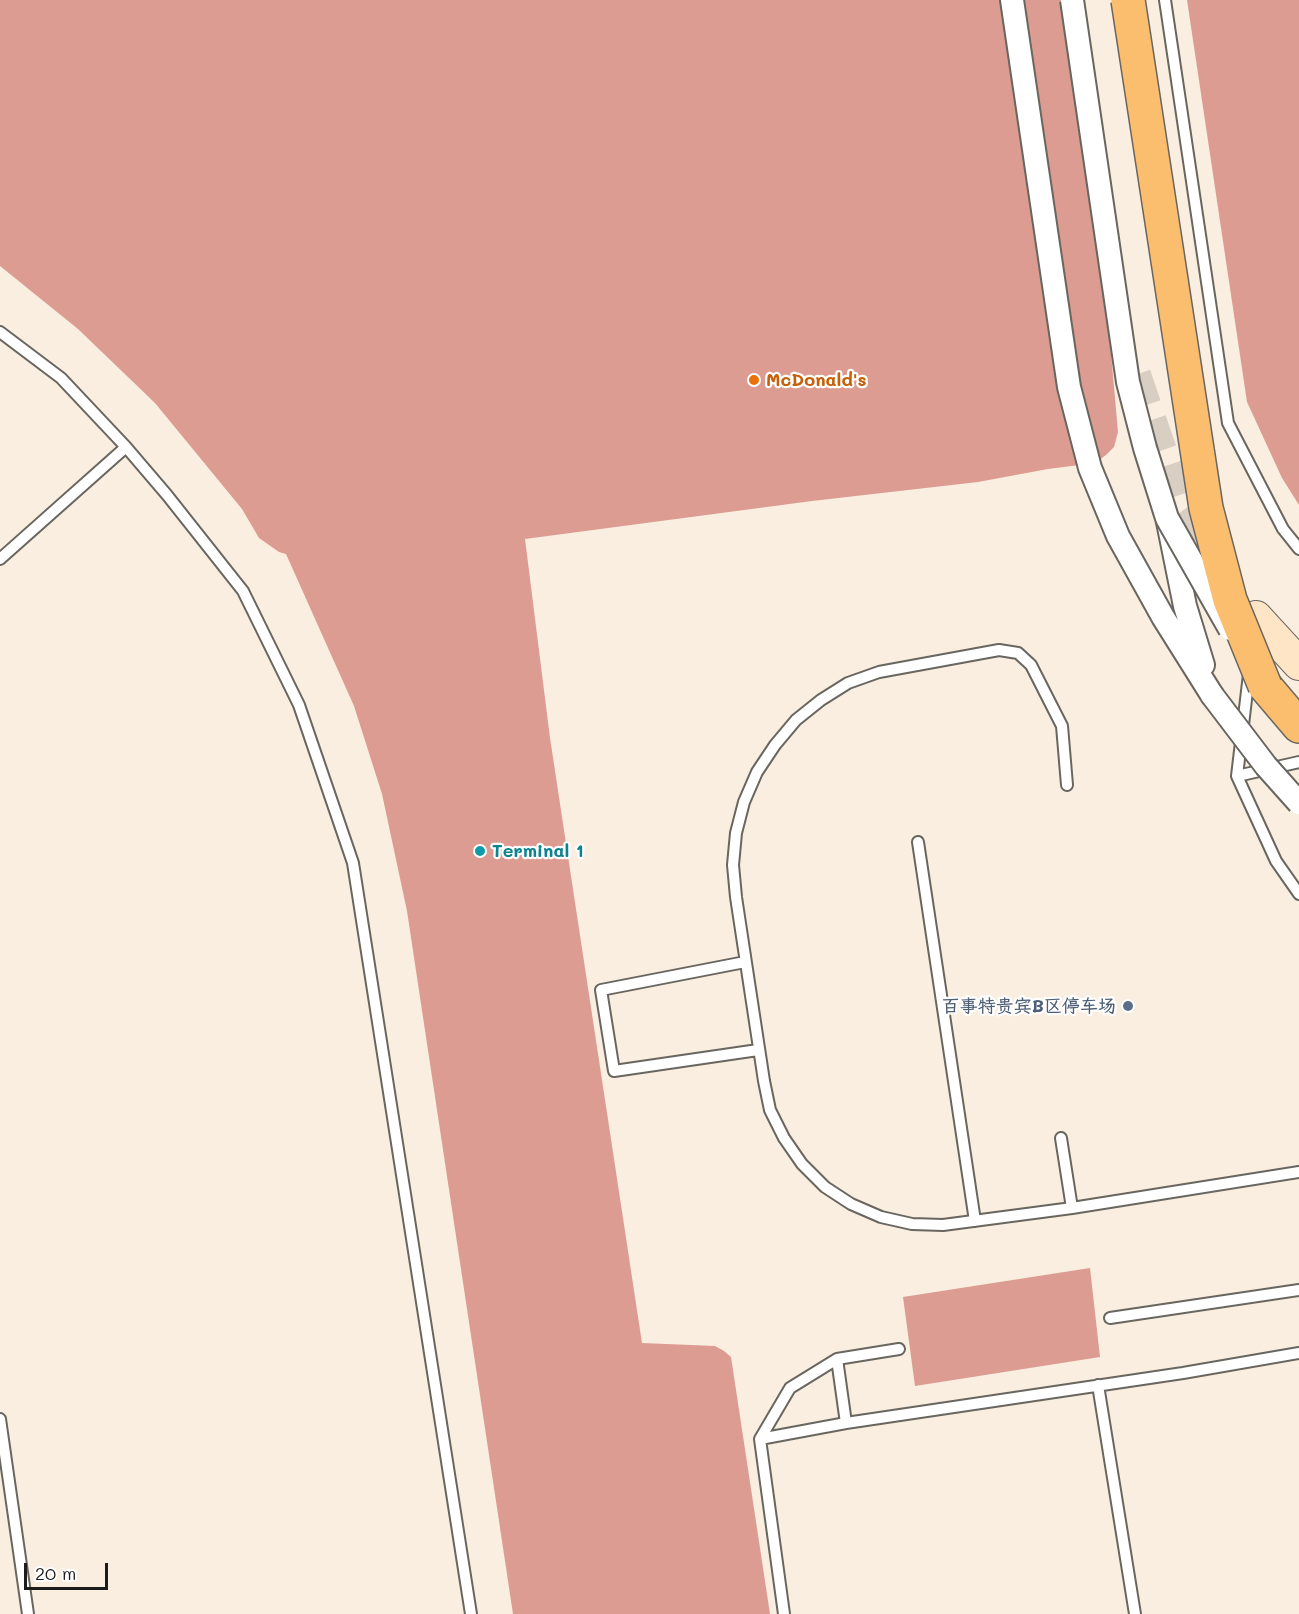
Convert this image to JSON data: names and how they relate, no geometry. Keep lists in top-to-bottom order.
{
  "places": ["McDonald's", "Terminal 1", "百事特贵宾B区停车场"],
  "scale_bar": "20 m"
}
